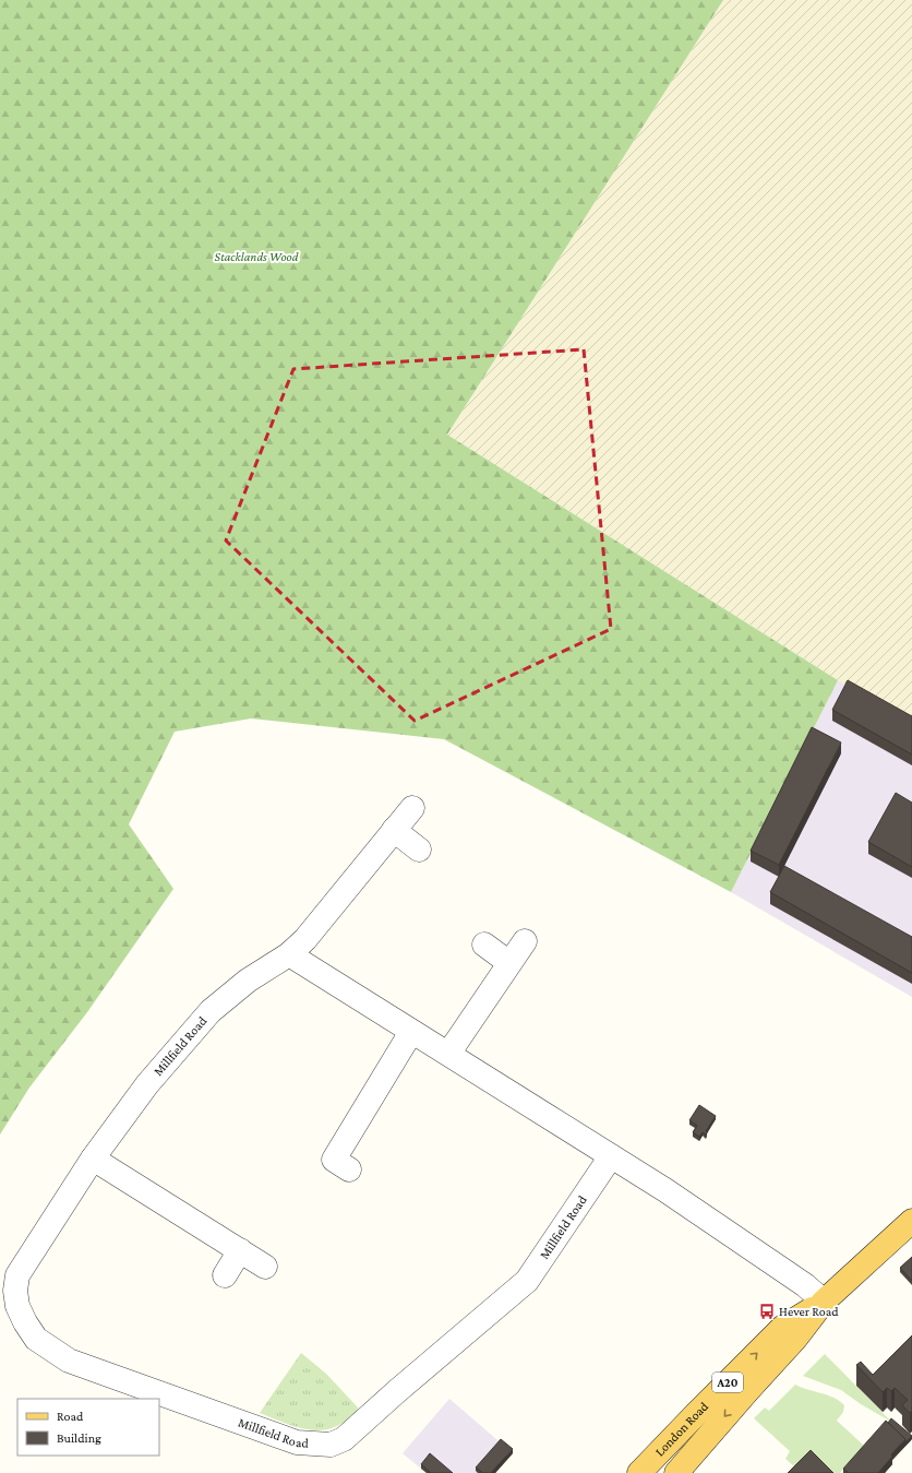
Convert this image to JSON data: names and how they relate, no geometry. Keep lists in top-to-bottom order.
{
  "streets": {
    "main road": ["A20", "London Road"],
    "street": ["Millfield Road"]
  },
  "parks": ["Stacklands Wood"],
  "places": {
    "bus stop": ["Hever Road"]
  },
  "legend": ["Road", "Building"]
}
